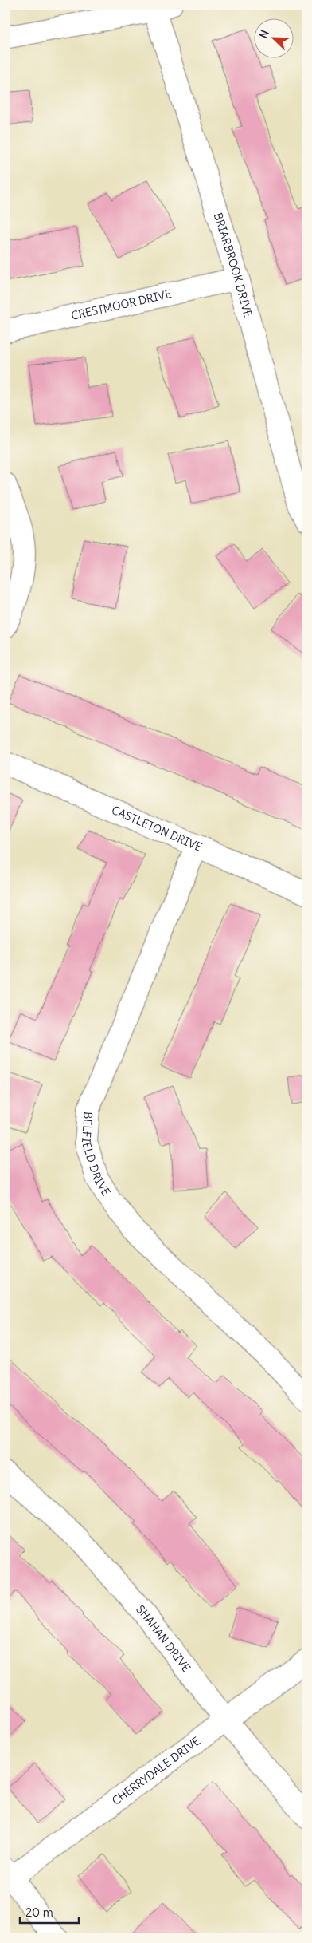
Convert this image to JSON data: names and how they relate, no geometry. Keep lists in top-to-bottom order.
{
  "streets": {
    "street": [
      "BRIARBROOK DRIVE",
      "CRESTMOOR DRIVE",
      "CASTLETON DRIVE",
      "BELFIELD DRIVE",
      "SHAHAN DRIVE",
      "CHERRYDALE DRIVE"
    ]
  },
  "crossings": [
    ["BRIARBROOK DRIVE", "CRESTMOOR DRIVE"],
    ["CASTLETON DRIVE", "BELFIELD DRIVE"],
    ["SHAHAN DRIVE", "CHERRYDALE DRIVE"]
  ],
  "scale_bar": "20 m",
  "north": "top left"
}
